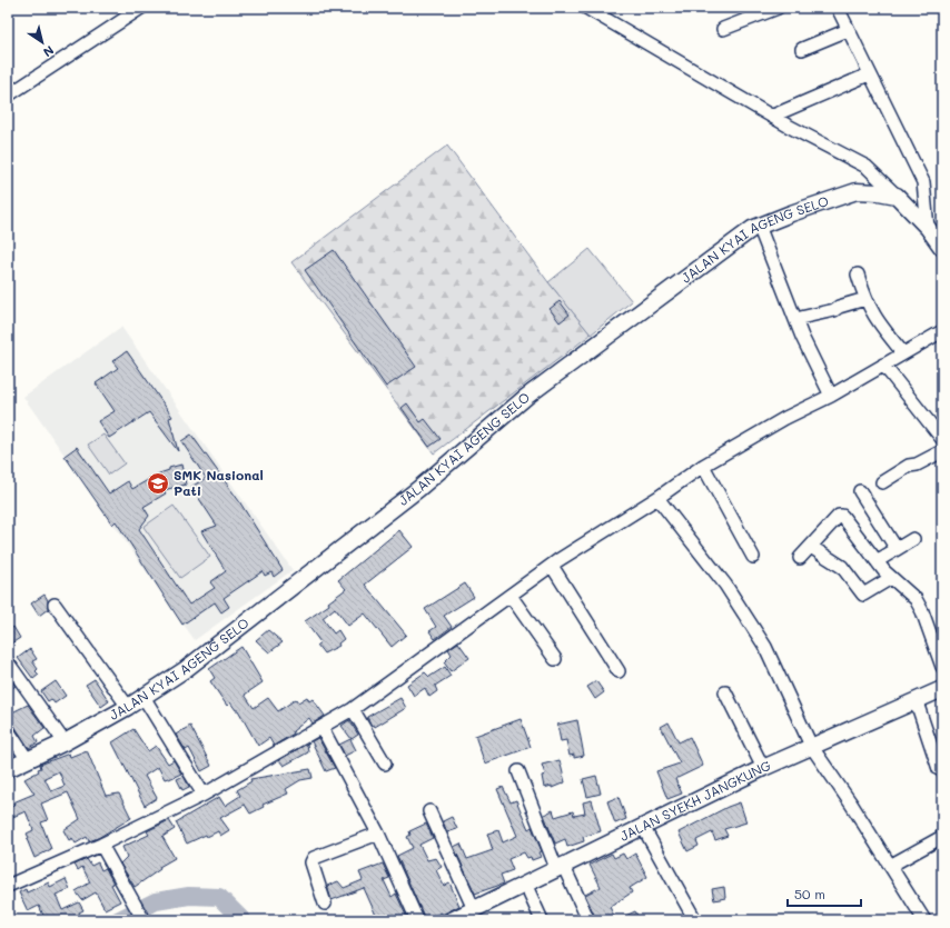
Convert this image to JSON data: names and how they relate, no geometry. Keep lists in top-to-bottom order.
{
  "streets": {
    "main road": ["JALAN KYAI AGENG SELO", "JALAN SYEKH JANGKUNG"]
  },
  "places": {
    "school or university": ["SMK Nasional Pati"]
  },
  "scale_bar": "50 m",
  "north": "bottom right"
}
